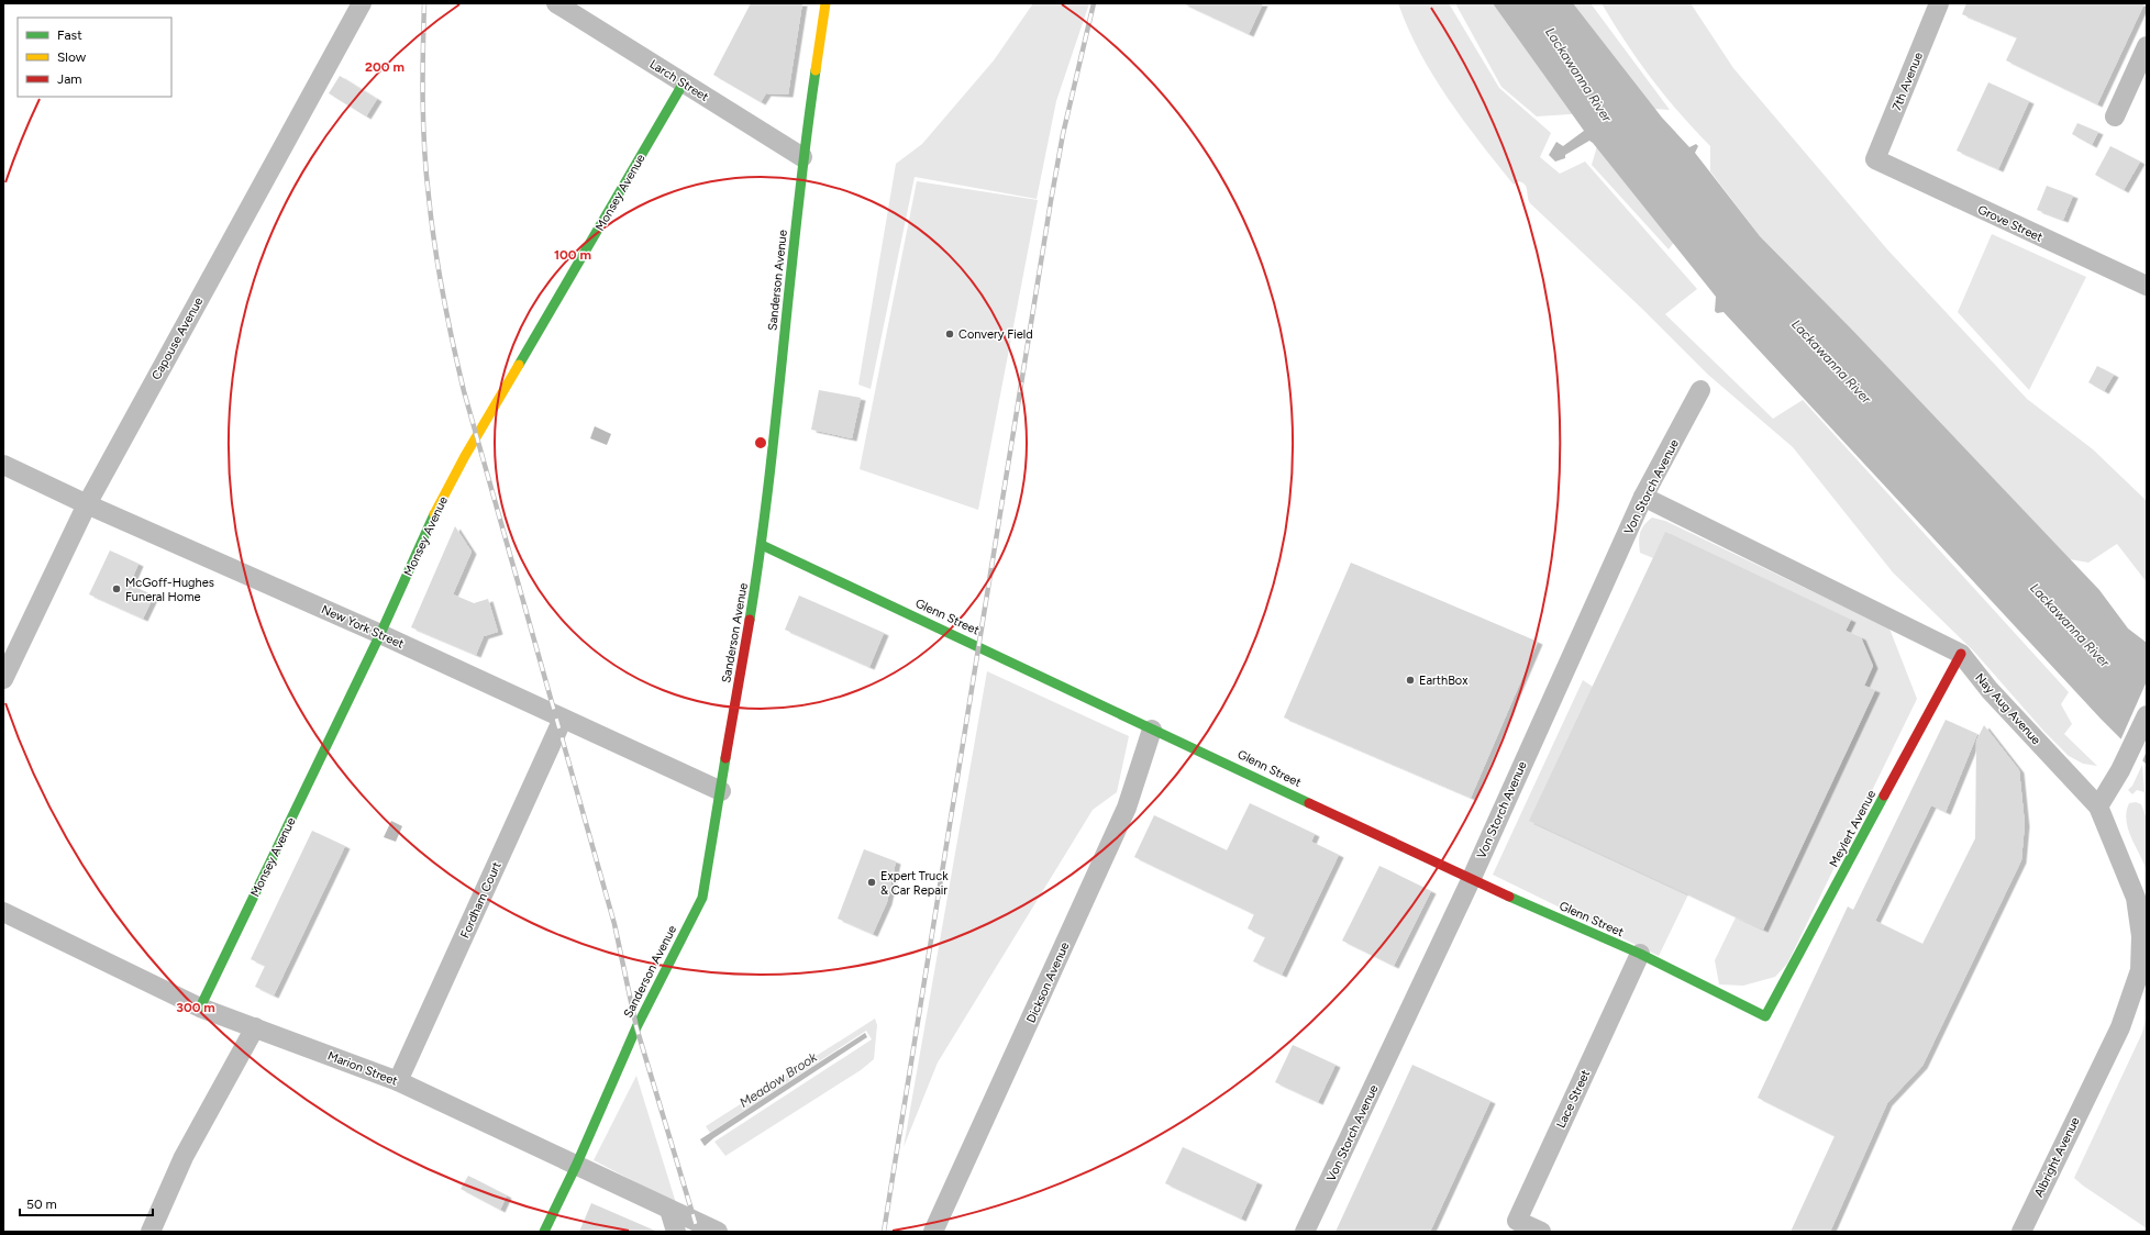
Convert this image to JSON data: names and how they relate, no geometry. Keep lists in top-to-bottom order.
{
  "streets": {
    "street": [
      "Larch Street",
      "7th Avenue",
      "Monsey Avenue",
      "Grove Street",
      "Sanderson Avenue",
      "Capouse Avenue",
      "Von Storch Avenue",
      "Glenn Street",
      "New York Street",
      "Nay Aug Avenue",
      "Meylert Avenue",
      "Fordham Court",
      "Dickson Avenue",
      "Marion Street",
      "Lace Street",
      "Albright Avenue"
    ]
  },
  "crossings": [
    ["Larch Street", "Monsey Avenue"],
    ["Larch Street", "Sanderson Avenue"],
    ["7th Avenue", "Grove Street"],
    ["Monsey Avenue", "New York Street"],
    ["Monsey Avenue", "Marion Street"],
    ["Sanderson Avenue", "Glenn Street"],
    ["Sanderson Avenue", "New York Street"],
    ["Sanderson Avenue", "Marion Street"],
    ["Capouse Avenue", "New York Street"],
    ["Von Storch Avenue", "Glenn Street"],
    ["Von Storch Avenue", "Nay Aug Avenue"],
    ["Glenn Street", "Meylert Avenue"],
    ["Glenn Street", "Dickson Avenue"],
    ["Glenn Street", "Lace Street"],
    ["New York Street", "Fordham Court"],
    ["Nay Aug Avenue", "Meylert Avenue"],
    ["Nay Aug Avenue", "Albright Avenue"],
    ["Fordham Court", "Marion Street"]
  ],
  "water": ["Lackawanna River", "Meadow Brook"],
  "places": [
    "Convery Field",
    "McGoff-Hughes Funeral Home",
    "EarthBox",
    "Expert Truck & Car Repair"
  ],
  "legend": ["Fast", "Slow", "Jam"],
  "scale_bar": "50 m",
  "rings": ["200 m", "100 m", "300 m"]
}
